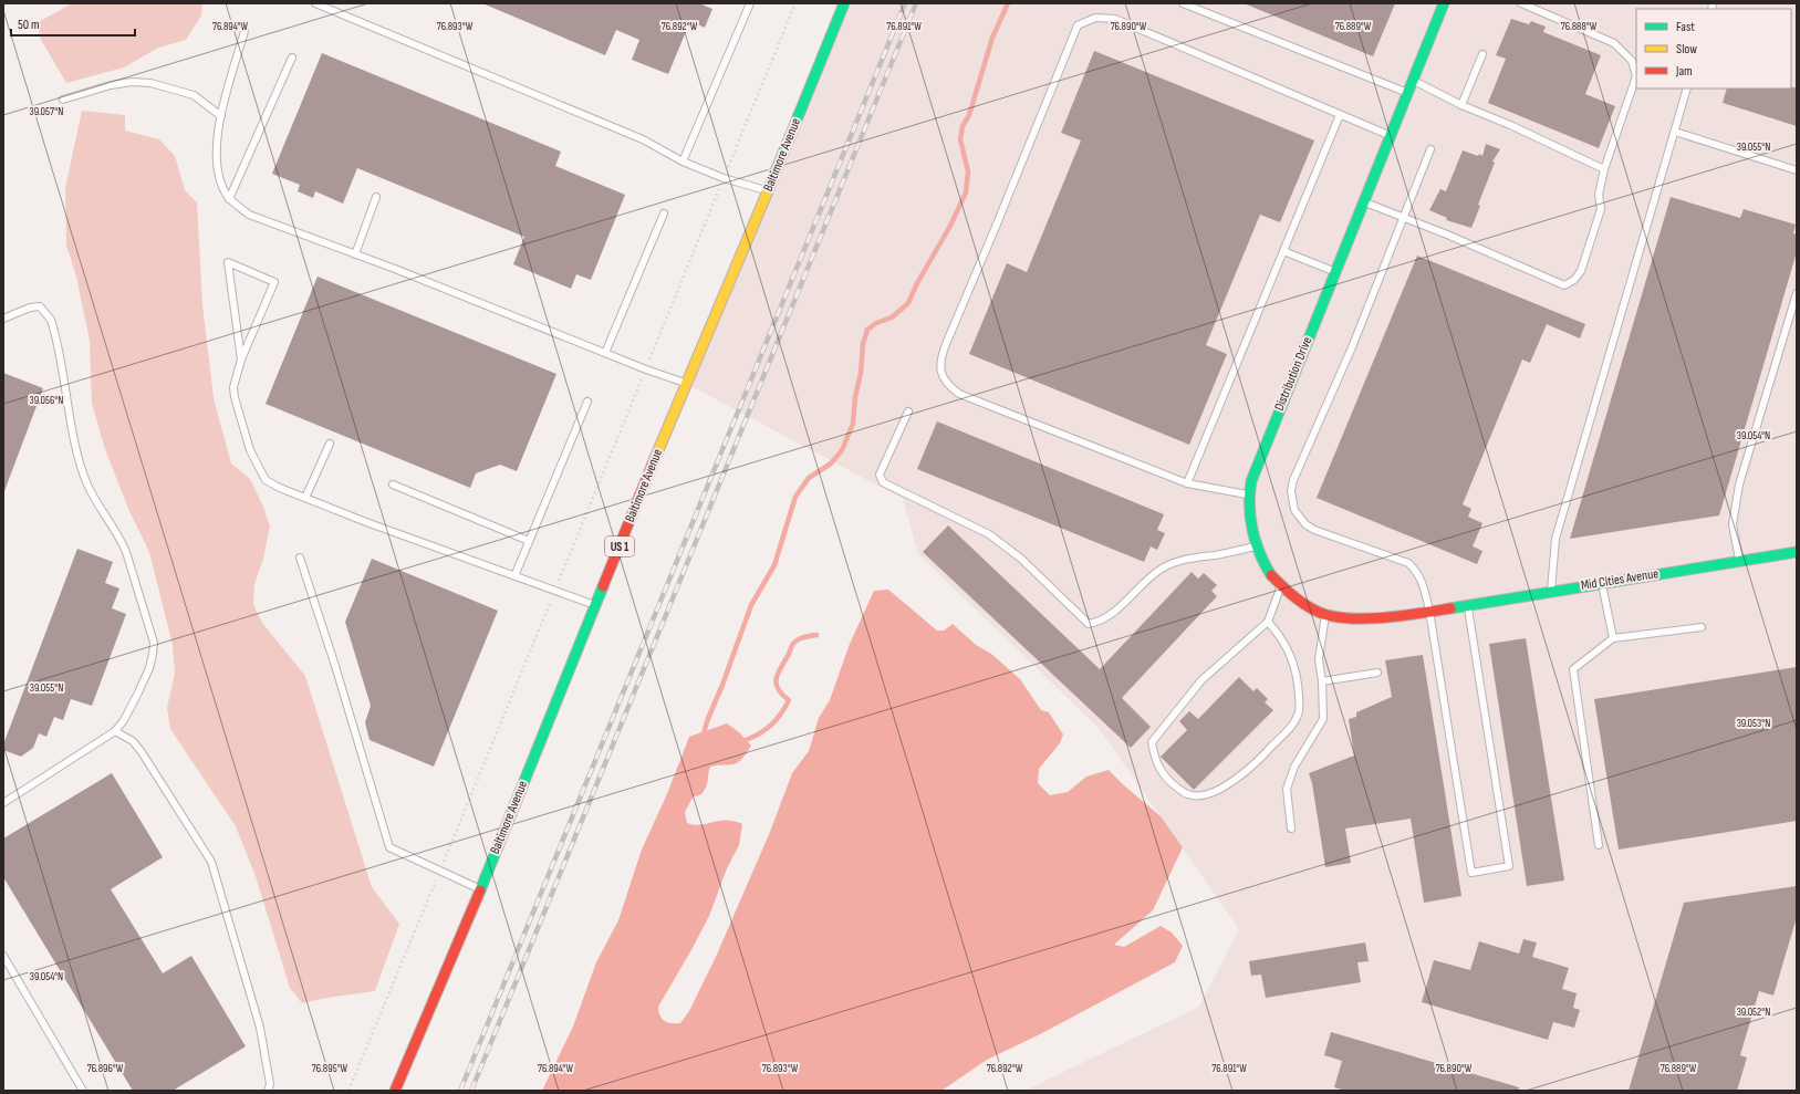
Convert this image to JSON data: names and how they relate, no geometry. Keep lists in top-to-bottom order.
{
  "streets": {
    "street": [
      "Baltimore Avenue",
      "Distribution Drive",
      "US 1",
      "Mid Cities Avenue"
    ]
  },
  "crossings": [
    ["Distribution Drive", "Mid Cities Avenue"]
  ],
  "legend": ["Fast", "Slow", "Jam"],
  "scale_bar": "50 m",
  "coordinates": [
    "76.894°W",
    "76.893°W",
    "76.892°W",
    "76.891°W",
    "76.890°W",
    "76.889°W",
    "76.888°W",
    "39.057°N",
    "39.055°N",
    "39.056°N",
    "39.054°N",
    "39.053°N",
    "39.052°N",
    "76.896°W",
    "76.895°W"
  ]
}
